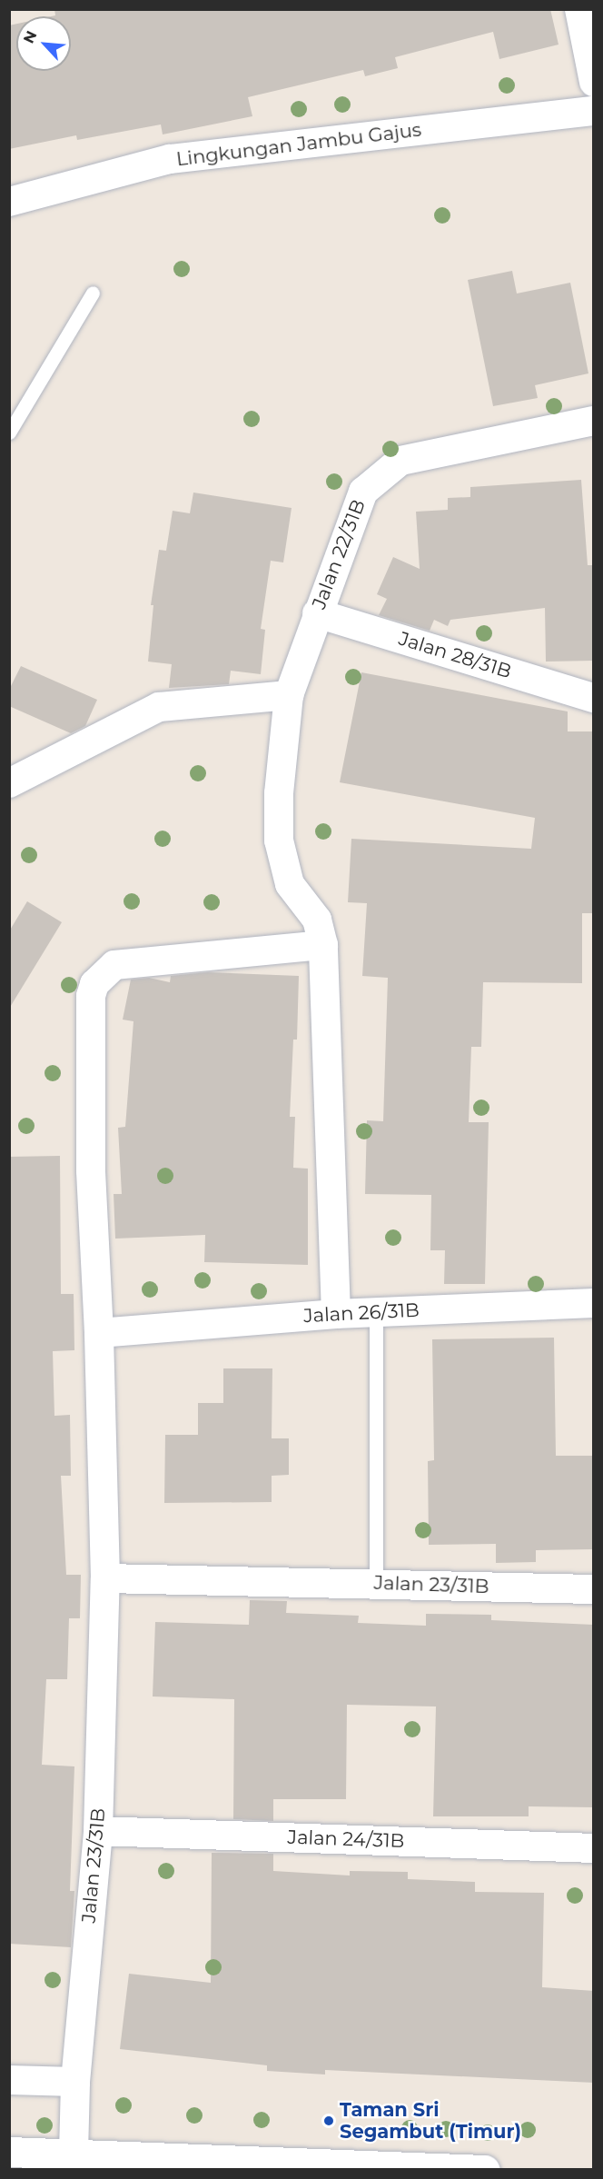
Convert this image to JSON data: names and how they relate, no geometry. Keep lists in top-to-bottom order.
{
  "streets": {
    "street": [
      "Lingkungan Jambu Gajus",
      "Jalan 22/31B",
      "Jalan 28/31B",
      "Jalan 26/31B",
      "Jalan 23/31B",
      "Jalan 24/31B"
    ]
  },
  "crossings": [
    ["Jalan 22/31B", "Jalan 28/31B"],
    ["Jalan 22/31B", "Jalan 26/31B"],
    ["Jalan 22/31B", "Jalan 23/31B"],
    ["Jalan 26/31B", "Jalan 23/31B"],
    ["Jalan 23/31B", "Jalan 24/31B"]
  ],
  "places": ["Taman Sri Segambut (Timur)"],
  "north": "top left"
}
